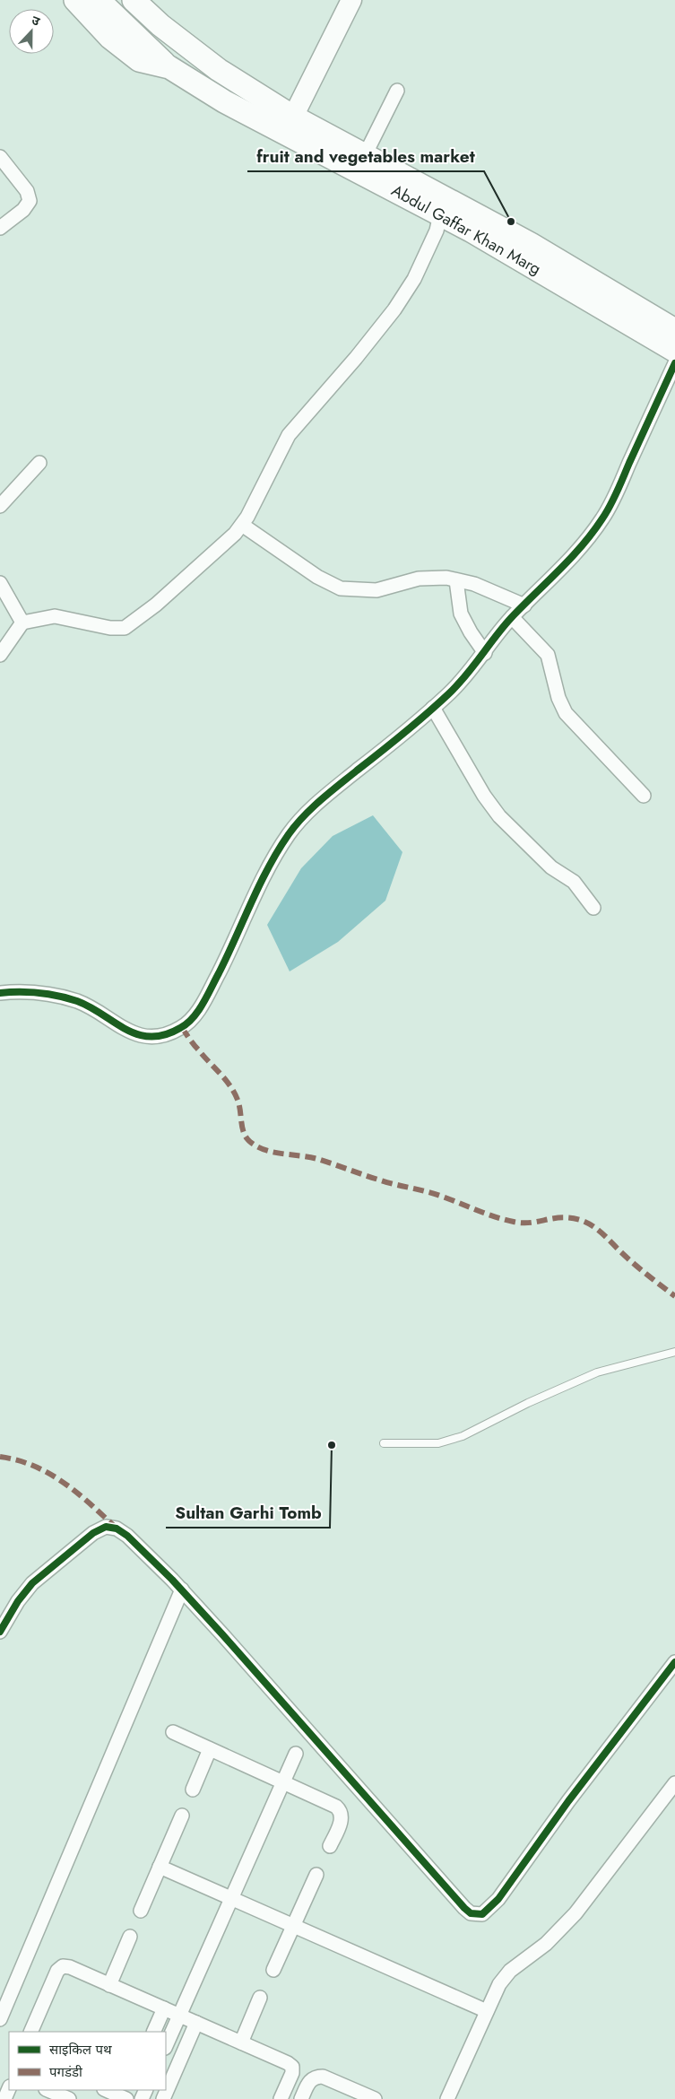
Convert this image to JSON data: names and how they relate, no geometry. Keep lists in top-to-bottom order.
{
  "streets": {
    "main road": ["Abdul Gaffar Khan Marg"]
  },
  "places": ["fruit and vegetables market", "Sultan Garhi Tomb"],
  "legend": ["साइकिल पथ", "पगडंडी"],
  "north": "top"
}
